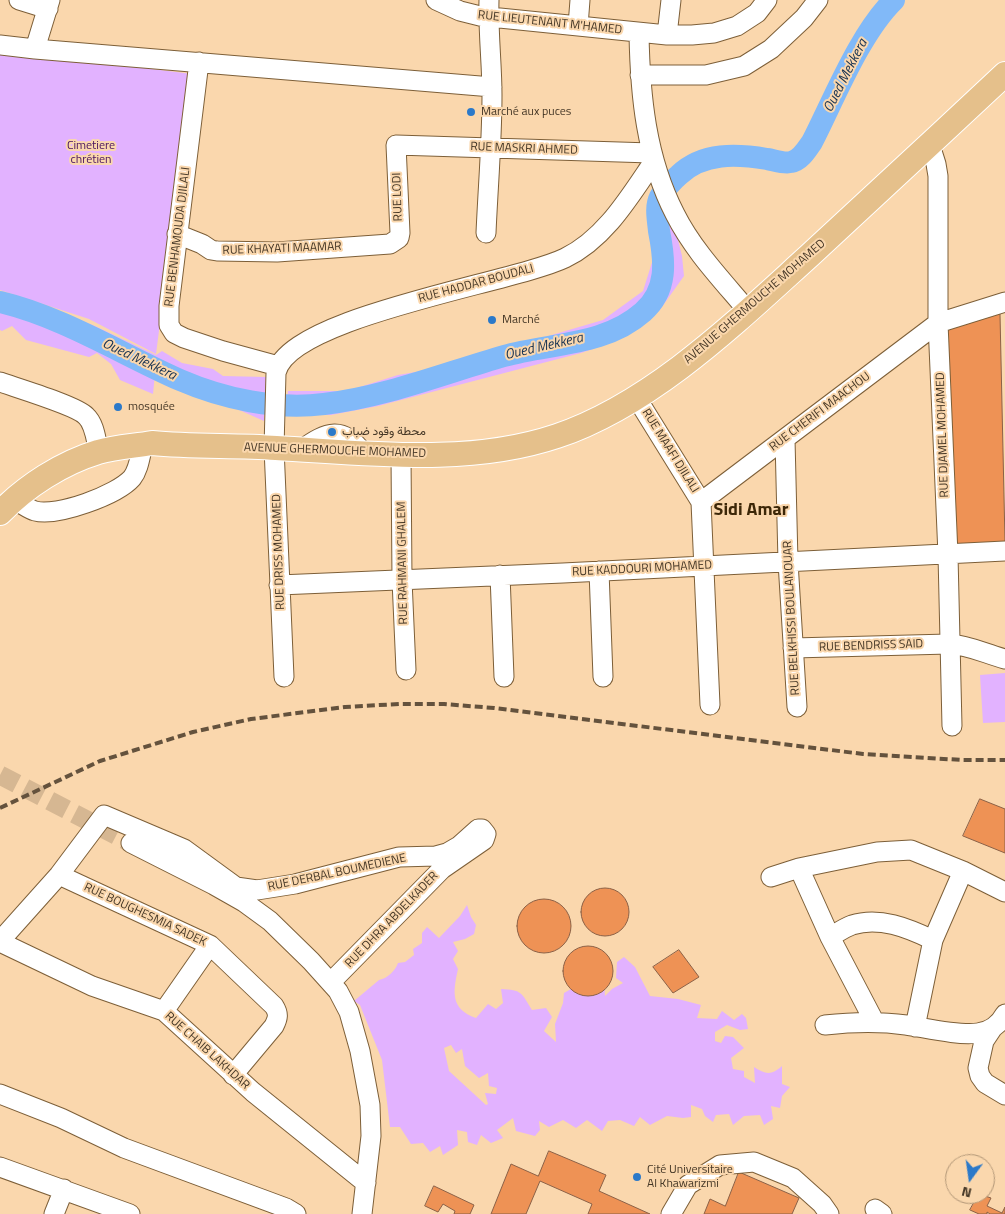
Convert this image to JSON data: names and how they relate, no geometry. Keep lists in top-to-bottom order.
{
  "streets": {
    "main road": ["AVENUE GHERMOUCHE MOHAMED"],
    "street": [
      "RUE LIEUTENANT M'HAMED",
      "RUE MASKRI AHMED",
      "RUE LODI",
      "RUE BENHAMOUDA DJILALI",
      "RUE KHAYATI MAAMAR",
      "RUE HADDAR BOUDALI",
      "RUE CHERIFI MAACHOU",
      "RUE DJAMEL MOHAMED",
      "RUE MAAFI DJILALI",
      "RUE DRISS MOHAMED",
      "RUE RAHMANI GHALEM",
      "RUE KADDOURI MOHAMED",
      "RUE BELKHISSI BOULANOUAR",
      "RUE BENDRISS SAID",
      "RUE DERBAL BOUMEDIENE",
      "RUE BOUGHESMIA SADEK",
      "RUE DHRA ABDELKADER",
      "RUE CHAIB LAKHDAR"
    ]
  },
  "crossings": [
    ["RUE MASKRI AHMED", "RUE LODI"],
    ["RUE MASKRI AHMED", "RUE HADDAR BOUDALI"],
    ["RUE LODI", "RUE KHAYATI MAAMAR"],
    ["RUE BENHAMOUDA DJILALI", "RUE KHAYATI MAAMAR"],
    ["RUE BENHAMOUDA DJILALI", "RUE HADDAR BOUDALI"],
    ["RUE BENHAMOUDA DJILALI", "RUE DRISS MOHAMED"],
    ["RUE HADDAR BOUDALI", "RUE DRISS MOHAMED"],
    ["AVENUE GHERMOUCHE MOHAMED", "RUE DJAMEL MOHAMED"],
    ["AVENUE GHERMOUCHE MOHAMED", "RUE MAAFI DJILALI"],
    ["AVENUE GHERMOUCHE MOHAMED", "RUE DRISS MOHAMED"],
    ["AVENUE GHERMOUCHE MOHAMED", "RUE RAHMANI GHALEM"],
    ["RUE CHERIFI MAACHOU", "RUE DJAMEL MOHAMED"],
    ["RUE CHERIFI MAACHOU", "RUE MAAFI DJILALI"],
    ["RUE CHERIFI MAACHOU", "RUE BELKHISSI BOULANOUAR"],
    ["RUE DJAMEL MOHAMED", "RUE KADDOURI MOHAMED"],
    ["RUE DJAMEL MOHAMED", "RUE BENDRISS SAID"],
    ["RUE MAAFI DJILALI", "RUE KADDOURI MOHAMED"],
    ["RUE DRISS MOHAMED", "RUE KADDOURI MOHAMED"],
    ["RUE RAHMANI GHALEM", "RUE KADDOURI MOHAMED"],
    ["RUE KADDOURI MOHAMED", "RUE BELKHISSI BOULANOUAR"],
    ["RUE BELKHISSI BOULANOUAR", "RUE BENDRISS SAID"],
    ["RUE DERBAL BOUMEDIENE", "RUE BOUGHESMIA SADEK"],
    ["RUE DERBAL BOUMEDIENE", "RUE DHRA ABDELKADER"],
    ["RUE BOUGHESMIA SADEK", "RUE CHAIB LAKHDAR"]
  ],
  "districts": ["Sidi Amar"],
  "water": ["Oued Mekkera"],
  "parks": ["Cimetiere chrétien"],
  "places": [
    "Marché aux puces",
    "Marché",
    "mosquée",
    "محطة وقود ضباب",
    "Cité Universitaire Al Khawarizmi"
  ],
  "north": "bottom"
}
